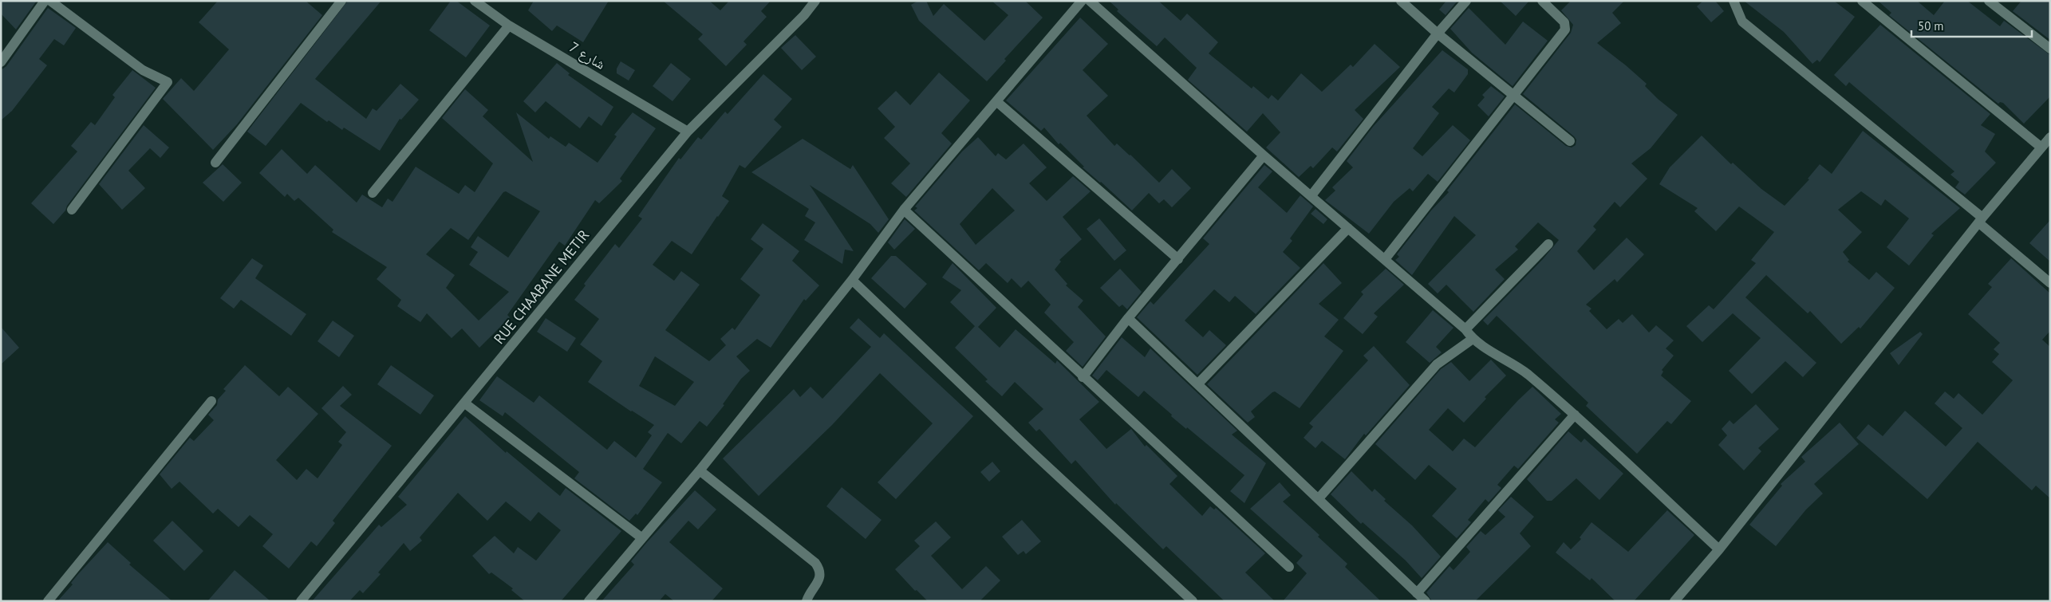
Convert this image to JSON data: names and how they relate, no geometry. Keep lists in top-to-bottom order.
{
  "streets": {
    "street": ["شارع 7", "RUE CHAABANE METIR"]
  },
  "crossings": [
    ["شارع 7", "RUE CHAABANE METIR"]
  ],
  "scale_bar": "50 m"
}
